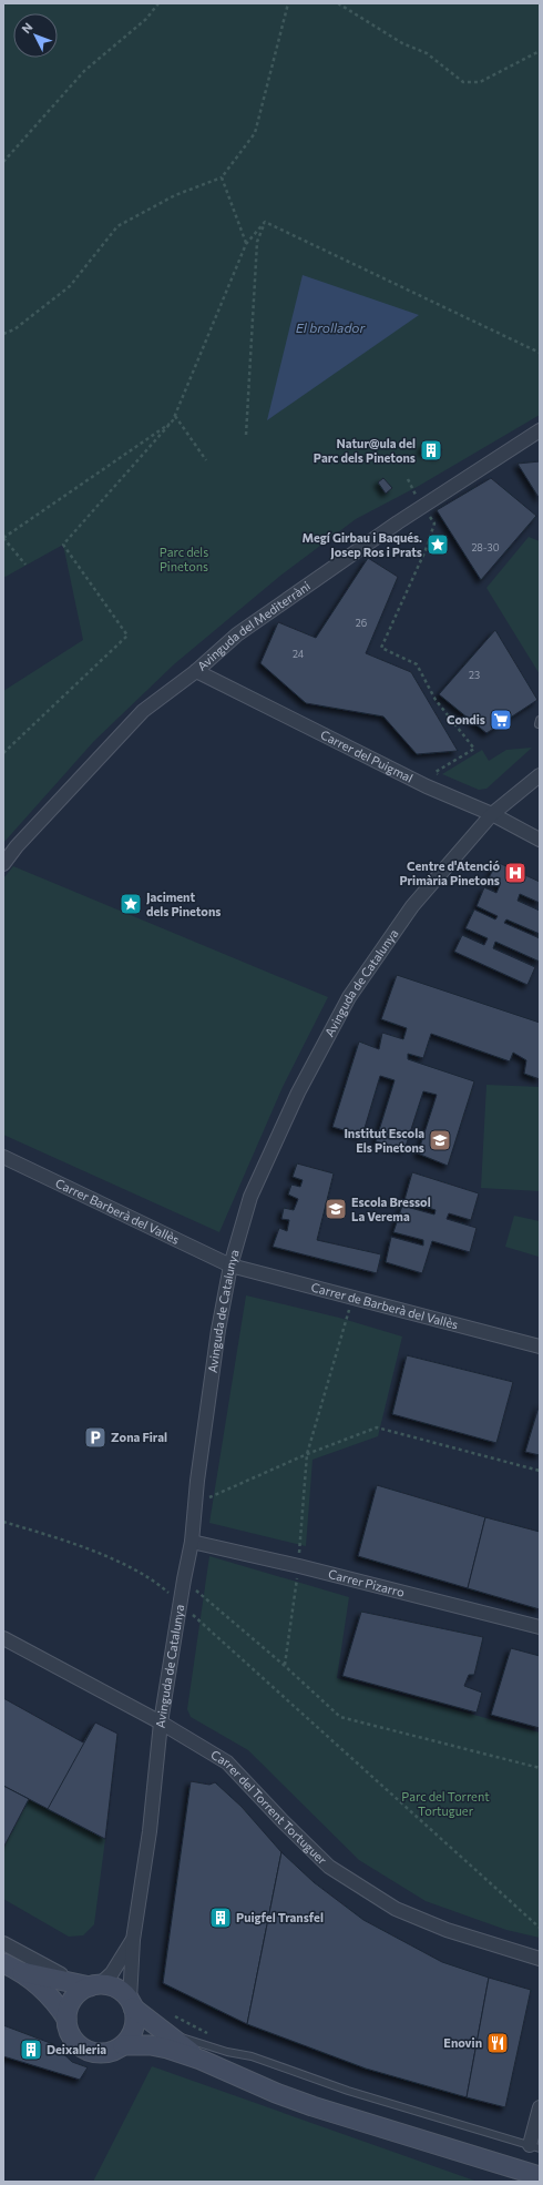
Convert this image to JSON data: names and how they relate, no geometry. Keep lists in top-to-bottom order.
{
  "streets": {
    "street": [
      "Avinguda del Mediterràni",
      "Carrer del Puigmal",
      "Avinguda de Catalunya",
      "Carrer Barberà del Vallès",
      "Carrer de Barberà del Vallès",
      "Carrer Pizarro",
      "Carrer del Torrent Tortuguer"
    ]
  },
  "crossings": [
    ["Avinguda del Mediterràni", "Carrer del Puigmal"],
    ["Carrer del Puigmal", "Avinguda de Catalunya"],
    ["Avinguda de Catalunya", "Carrer Barberà del Vallès"],
    ["Avinguda de Catalunya", "Carrer de Barberà del Vallès"],
    ["Avinguda de Catalunya", "Carrer Pizarro"],
    ["Avinguda de Catalunya", "Carrer del Torrent Tortuguer"],
    ["Carrer Barberà del Vallès", "Carrer de Barberà del Vallès"]
  ],
  "water": ["El brollador"],
  "parks": ["Parc dels Pinetons", "Parc del Torrent Tortuguer"],
  "places": {
    "building": ["Natur@ula del Parc dels Pinetons", "Puigfel Transfel", "Deixalleria"],
    "place": ["Megí Girbau i Baqués. Josep Ros i Prats", "Jaciment dels Pinetons"],
    "supermarket": ["Condis"],
    "hospital": ["Centre d'Atenció Primària Pinetons"],
    "school or university": ["Institut Escola Els Pinetons", "Escola Bressol La Verema"],
    "parking": ["Zona Firal"],
    "restaurant": ["Enovin"]
  },
  "house_numbers": [
    "28-30",
    "26",
    "24",
    "23"
  ],
  "north": "top left"
}
